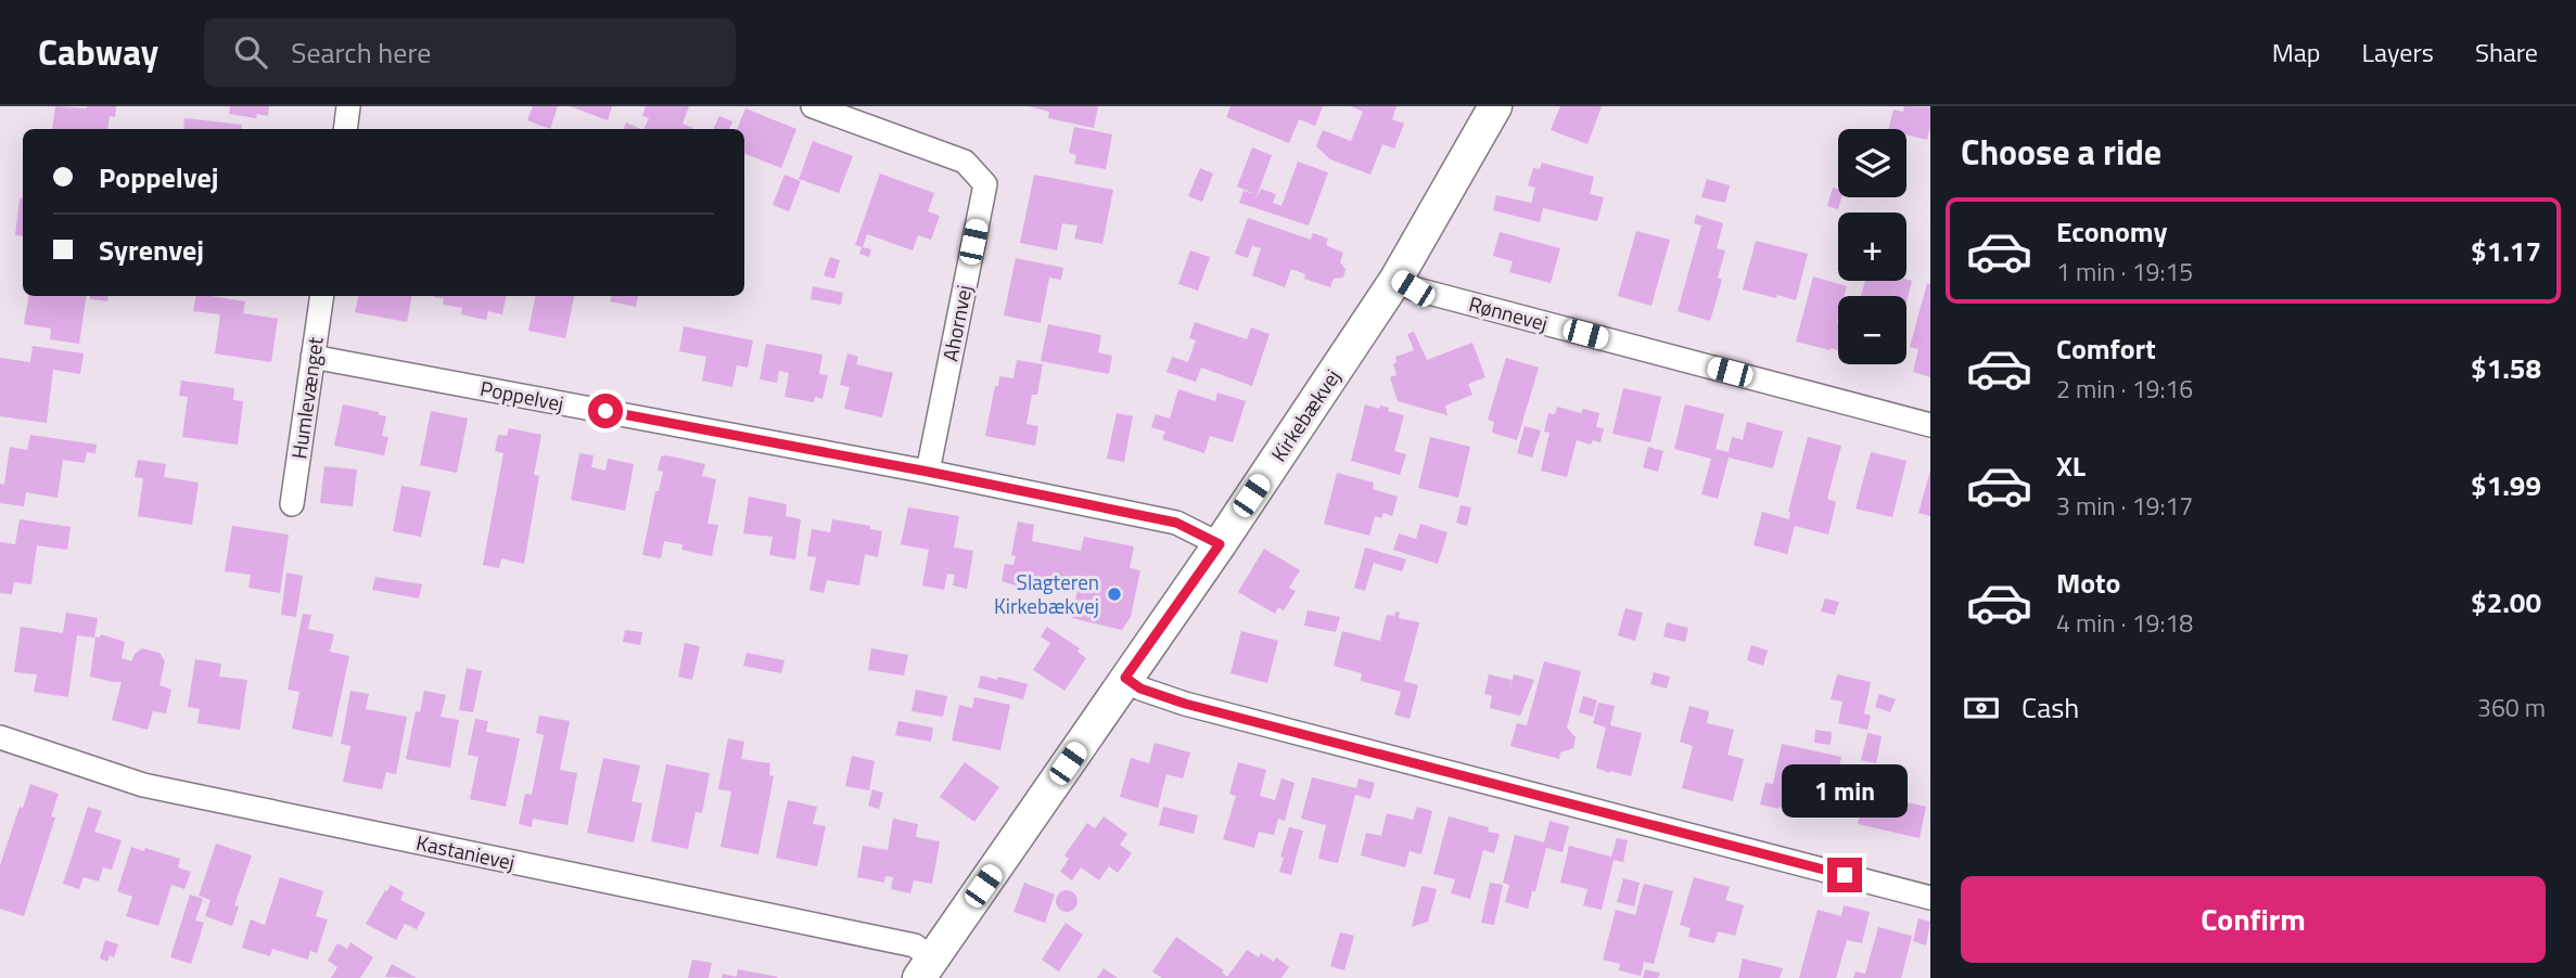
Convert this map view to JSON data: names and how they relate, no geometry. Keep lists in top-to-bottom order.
{
  "streets": {
    "street": [
      "Rønnevej",
      "Ahornvej",
      "Poppelvej",
      "Humlevænget",
      "Kirkebækvej",
      "Kastanievej"
    ]
  },
  "crossings": [
    ["Rønnevej", "Kirkebækvej"],
    ["Ahornvej", "Poppelvej"],
    ["Poppelvej", "Humlevænget"],
    ["Poppelvej", "Kirkebækvej"],
    ["Kirkebækvej", "Kastanievej"]
  ],
  "places": ["Slagteren Kirkebækvej"],
  "page": {
    "header": "Cabway",
    "search": "Search here",
    "nav": ["Map", "Layers", "Share"],
    "heading": "Choose a ride",
    "map_buttons": ["+", "−"],
    "banner": ["Poppelvej", "Syrenvej"],
    "list": [
      {
        "name": "Economy",
        "note": "1 min · 19:15",
        "value": "$1.17"
      },
      {
        "name": "Comfort",
        "note": "2 min · 19:16",
        "value": "$1.58"
      },
      {
        "name": "XL",
        "note": "3 min · 19:17",
        "value": "$1.99"
      },
      {
        "name": "Moto",
        "note": "4 min · 19:18",
        "value": "$2.00"
      }
    ],
    "pay": ["Cash", "360 m"],
    "bubble": "1 min",
    "buttons": "Confirm"
  }
}
